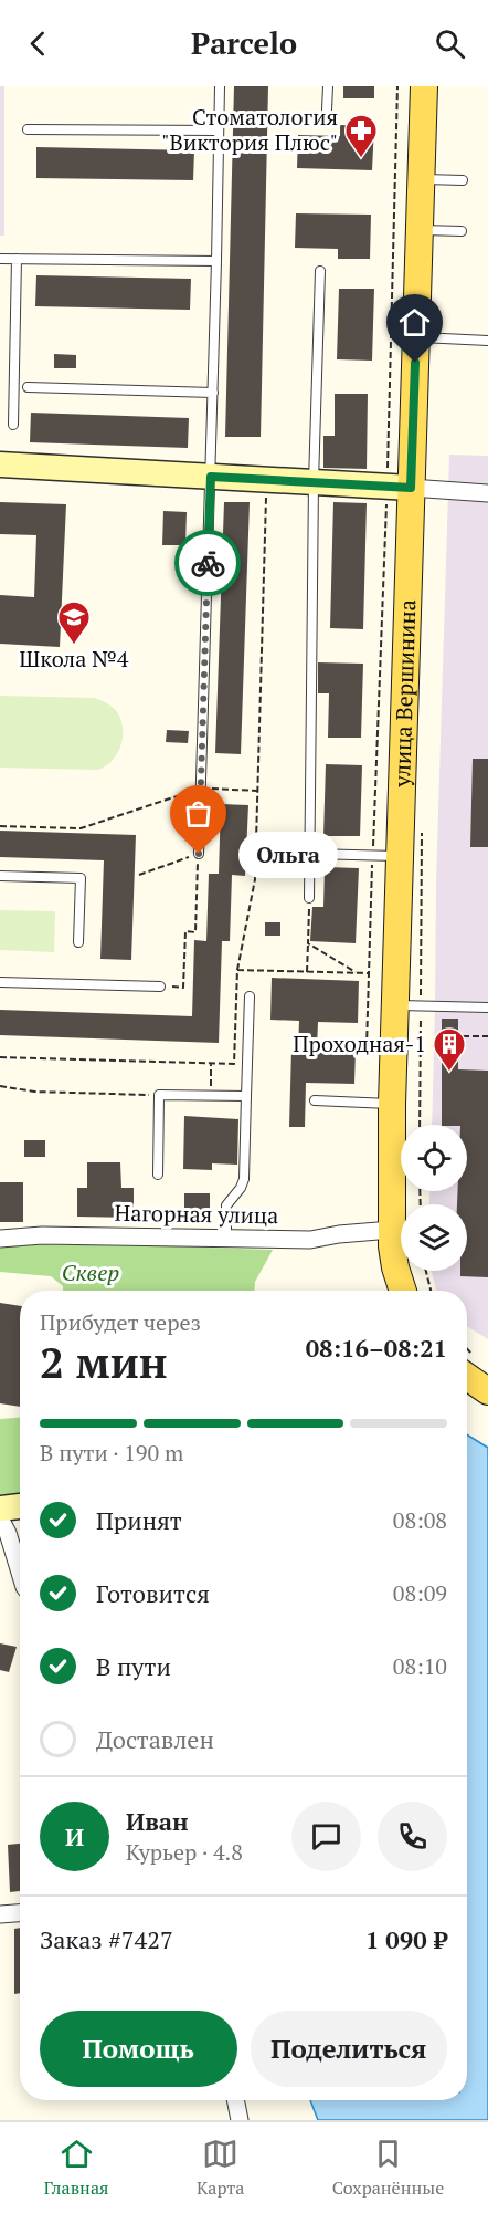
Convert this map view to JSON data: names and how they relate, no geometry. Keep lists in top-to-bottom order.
{
  "streets": {
    "main road": ["улица Вершинина"],
    "street": ["Нагорная улица"]
  },
  "crossings": [
    ["улица Вершинина", "Нагорная улица"]
  ],
  "parks": ["Сквер"],
  "places": {
    "pharmacy": ["Стоматология \"Виктория Плюс\""],
    "school or university": ["Школа №4"],
    "other": ["Ольга"],
    "building": ["Проходная-1"]
  },
  "page": {
    "header": "Parcelo",
    "bubble": "Ольга",
    "heading": ["2 мин", "Прибудет через", "08:16–08:21"],
    "panel": [
      "Иван",
      "Курьер · 4.8",
      "Заказ #7427",
      "1 090 ₽"
    ],
    "bar": "В пути · 190 m",
    "list": [
      ["Принят", "08:08"],
      ["Готовится", "08:09"],
      ["В пути", "08:10"],
      "Доставлен"
    ],
    "round": "И",
    "buttons": ["Помощь", "Поделиться"],
    "tabs": ["Главная", "Карта", "Сохранённые"]
  }
}
